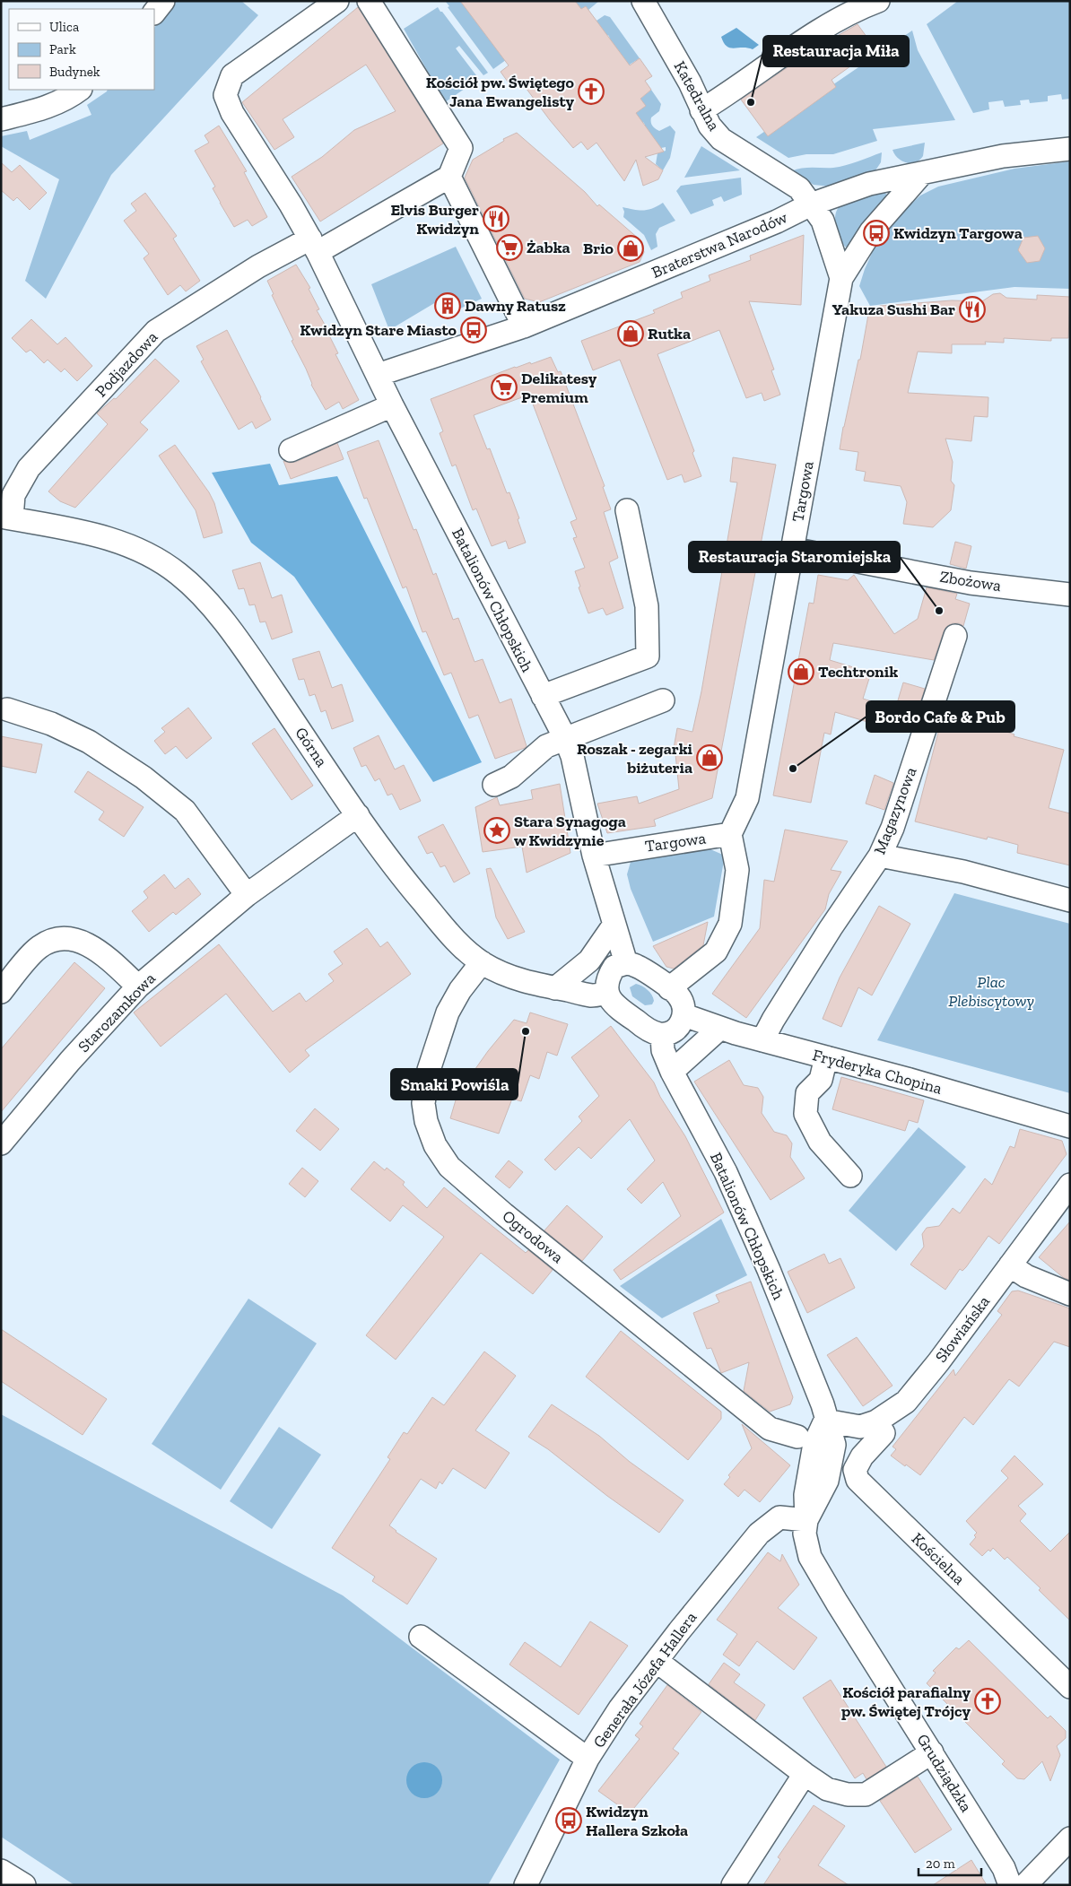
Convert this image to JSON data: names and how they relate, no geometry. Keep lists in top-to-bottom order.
{
  "streets": {
    "street": [
      "Katedralna",
      "Braterstwa Narodów",
      "Podjazdowa",
      "Targowa",
      "Zbożowa",
      "Batalionów Chłopskich",
      "Górna",
      "Magazynowa",
      "Starozamkowa",
      "Fryderyka Chopina",
      "Ogrodowa",
      "Słowiańska",
      "Kościelna",
      "Generała Józefa Hallera",
      "Grudziądzka"
    ]
  },
  "crossings": [
    ["Katedralna", "Braterstwa Narodów"],
    ["Katedralna", "Targowa"],
    ["Braterstwa Narodów", "Targowa"],
    ["Braterstwa Narodów", "Batalionów Chłopskich"],
    ["Podjazdowa", "Batalionów Chłopskich"],
    ["Podjazdowa", "Górna"],
    ["Targowa", "Zbożowa"],
    ["Targowa", "Batalionów Chłopskich"],
    ["Batalionów Chłopskich", "Słowiańska"],
    ["Górna", "Starozamkowa"],
    ["Górna", "Ogrodowa"],
    ["Magazynowa", "Fryderyka Chopina"],
    ["Słowiańska", "Kościelna"],
    ["Generała Józefa Hallera", "Grudziądzka"]
  ],
  "parks": ["Plac Plebiscytowy"],
  "places": {
    "church": ["Kościół pw. Świętego Jana Ewangelisty", "Kościół parafialny pw. Świętej Trójcy"],
    "other": [
      "Restauracja Miła",
      "Restauracja Staromiejska",
      "Bordo Cafe & Pub",
      "Smaki Powiśla"
    ],
    "restaurant": ["Elvis Burger Kwidzyn", "Yakuza Sushi Bar"],
    "bus stop": ["Kwidzyn Targowa", "Kwidzyn Stare Miasto", "Kwidzyn Hallera Szkoła"],
    "supermarket": ["Żabka", "Delikatesy Premium"],
    "shop": [
      "Brio",
      "Rutka",
      "Techtronik",
      "Roszak - zegarki biżuteria"
    ],
    "building": ["Dawny Ratusz"],
    "place": ["Stara Synagoga w Kwidzynie"]
  },
  "legend": ["Ulica", "Park", "Budynek"],
  "scale_bar": "20 m"
}
